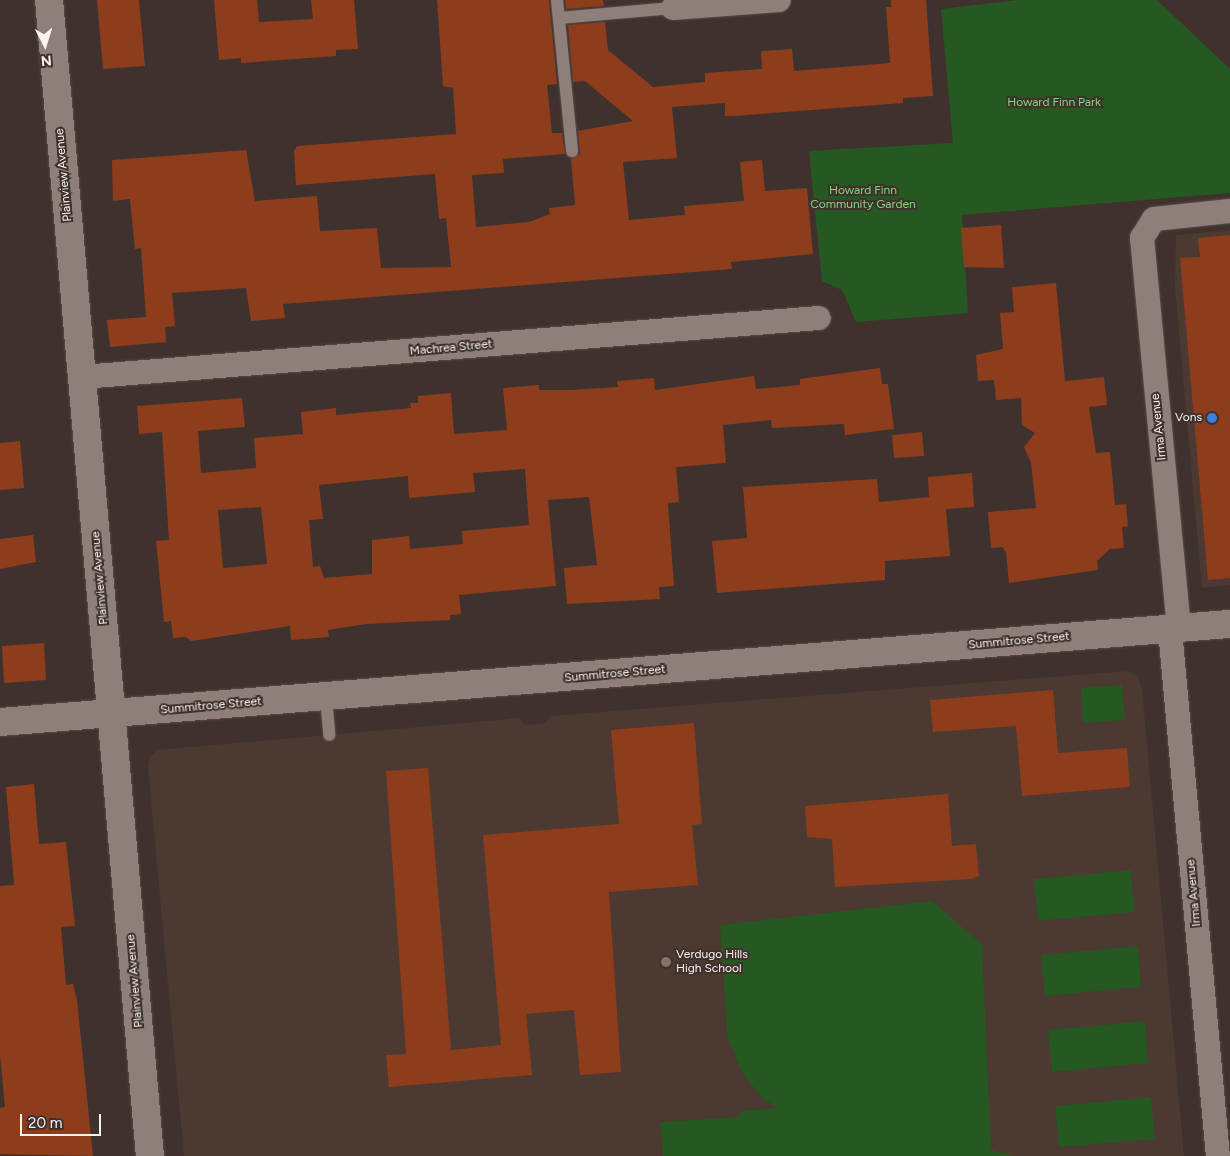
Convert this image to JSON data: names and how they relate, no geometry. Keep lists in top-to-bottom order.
{
  "streets": {
    "street": [
      "Plainview Avenue",
      "Machrea Street",
      "Irma Avenue",
      "Summitrose Street"
    ]
  },
  "crossings": [
    ["Plainview Avenue", "Machrea Street"],
    ["Plainview Avenue", "Summitrose Street"],
    ["Irma Avenue", "Summitrose Street"]
  ],
  "parks": ["Howard Finn Park", "Howard Finn Community Garden"],
  "places": ["Vons", "Verdugo Hills High School"],
  "scale_bar": "20 m",
  "north": "bottom"
}
